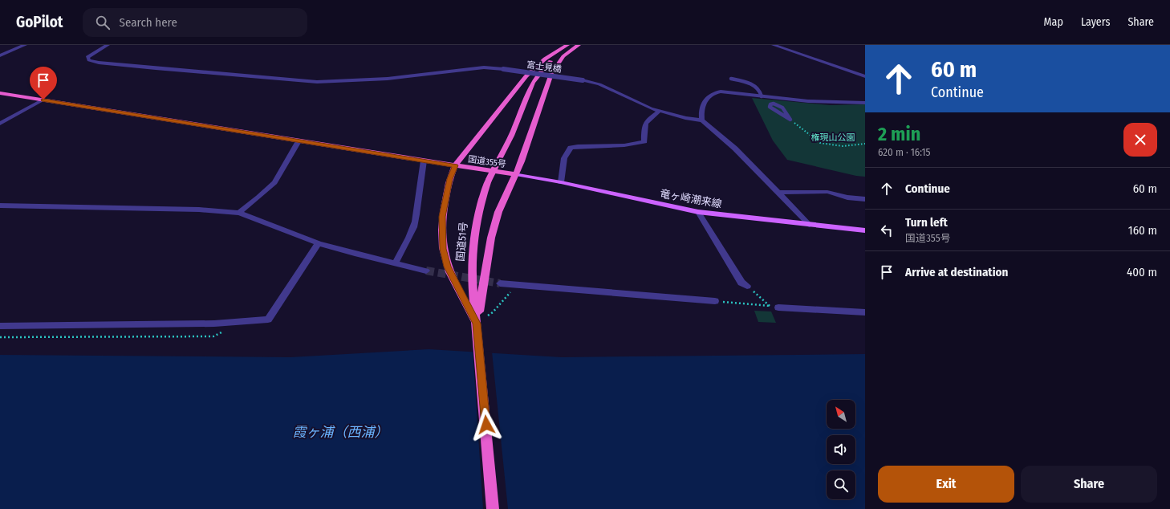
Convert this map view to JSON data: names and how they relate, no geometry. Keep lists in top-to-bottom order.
{
  "streets": {
    "highway": ["国道355号", "国道51号"],
    "main road": ["竜ヶ崎潮来線"],
    "street": ["富士見橋"]
  },
  "crossings": [
    ["国道355号", "竜ヶ崎潮来線"]
  ],
  "water": ["霞ヶ浦（西浦）"],
  "parks": ["権現山公園"],
  "north": "top left",
  "page": {
    "header": "GoPilot",
    "search": "Search here",
    "nav": ["Map", "Layers", "Share"],
    "turn": ["60 m", "Continue"],
    "heading": ["2 min", "620 m · 16:15"],
    "list": [
      {
        "name": "Continue",
        "value": "60 m"
      },
      {
        "name": "Turn left",
        "note": "国道355号",
        "value": "160 m"
      },
      {
        "name": "Arrive at destination",
        "value": "400 m"
      }
    ],
    "buttons": ["Exit", "Share"]
  }
}
